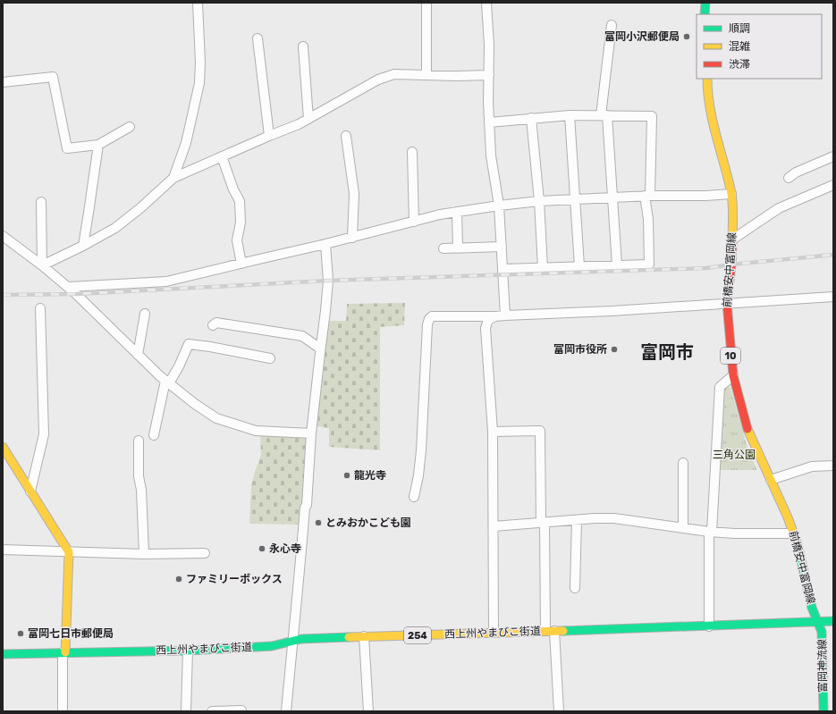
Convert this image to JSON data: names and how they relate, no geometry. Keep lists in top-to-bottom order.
{
  "streets": {
    "main road": [
      "前橋安中富岡線",
      "10",
      "西上州やまびこ街道",
      "254",
      "富岡神流線"
    ]
  },
  "crossings": [
    ["前橋安中富岡線", "西上州やまびこ街道"],
    ["前橋安中富岡線", "富岡神流線"],
    ["西上州やまびこ街道", "富岡神流線"]
  ],
  "districts": ["富岡市"],
  "parks": ["三角公園"],
  "places": [
    "富岡小沢郵便局",
    "富岡市役所",
    "龍光寺",
    "とみおかこども園",
    "永心寺",
    "ファミリーボックス",
    "富岡七日市郵便局"
  ],
  "legend": ["順調", "混雑", "渋滞"]
}
